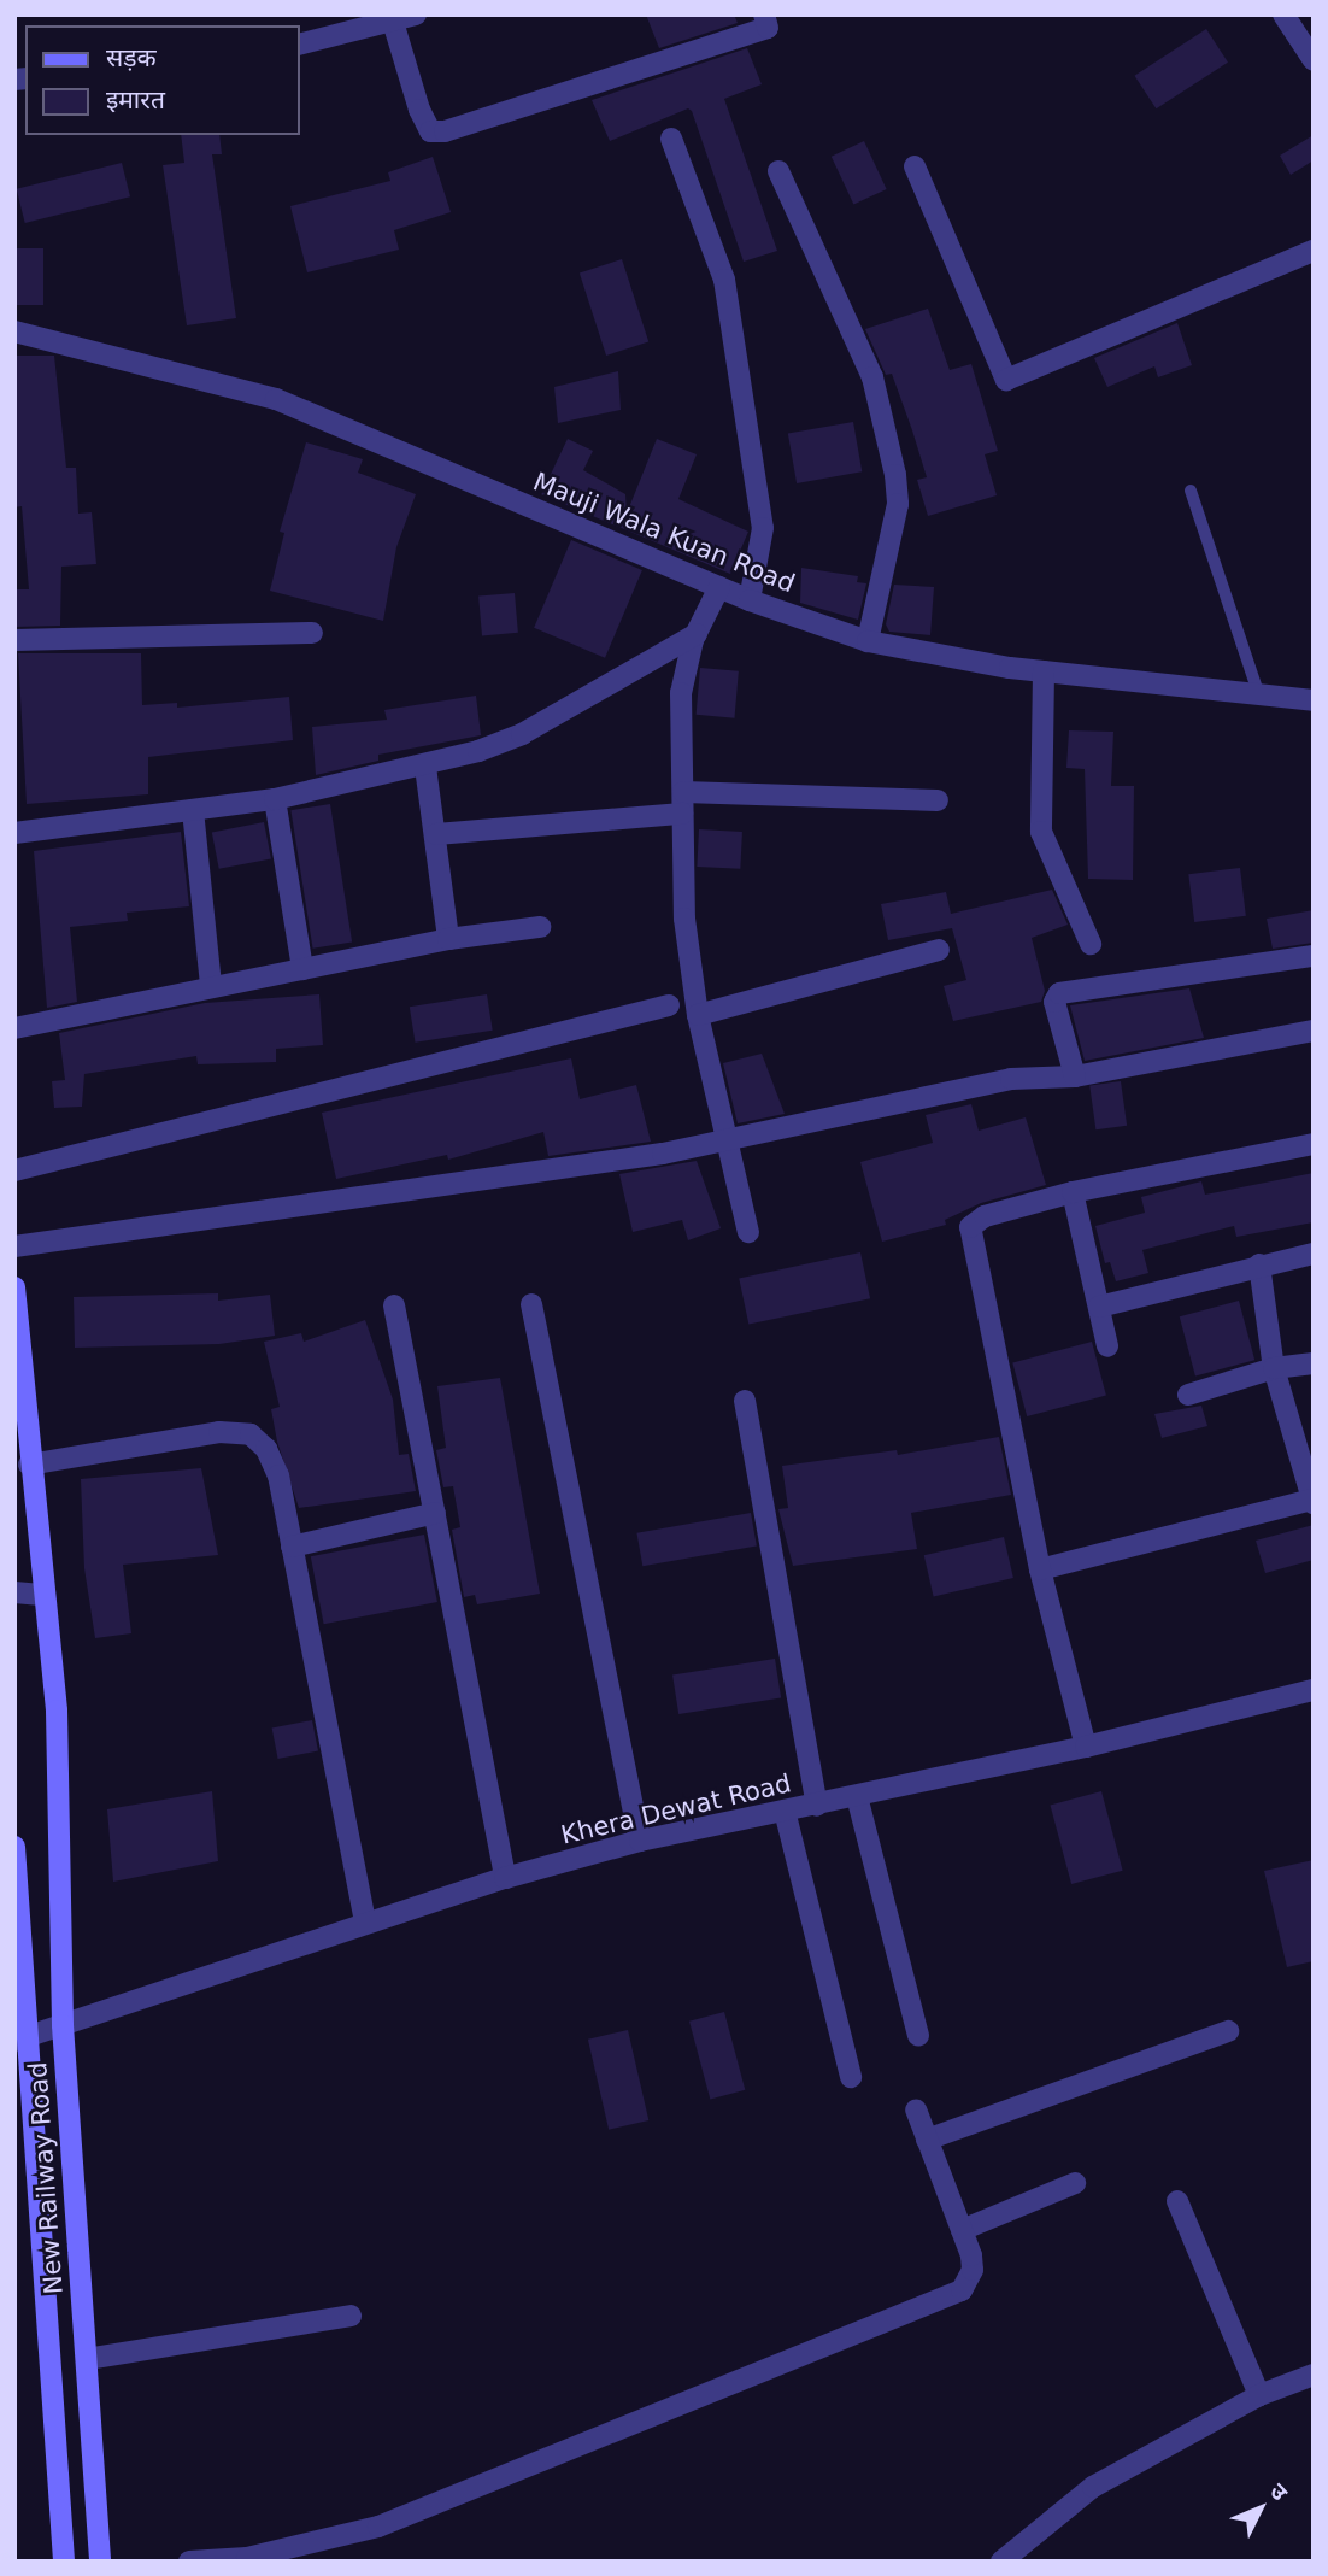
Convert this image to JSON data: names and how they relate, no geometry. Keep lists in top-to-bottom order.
{
  "streets": {
    "main road": ["New Railway Road"],
    "street": ["Mauji Wala Kuan Road", "Khera Dewat Road"]
  },
  "crossings": [
    ["Khera Dewat Road", "New Railway Road"]
  ],
  "legend": ["सड़क", "इमारत"],
  "north": "top right"
}
